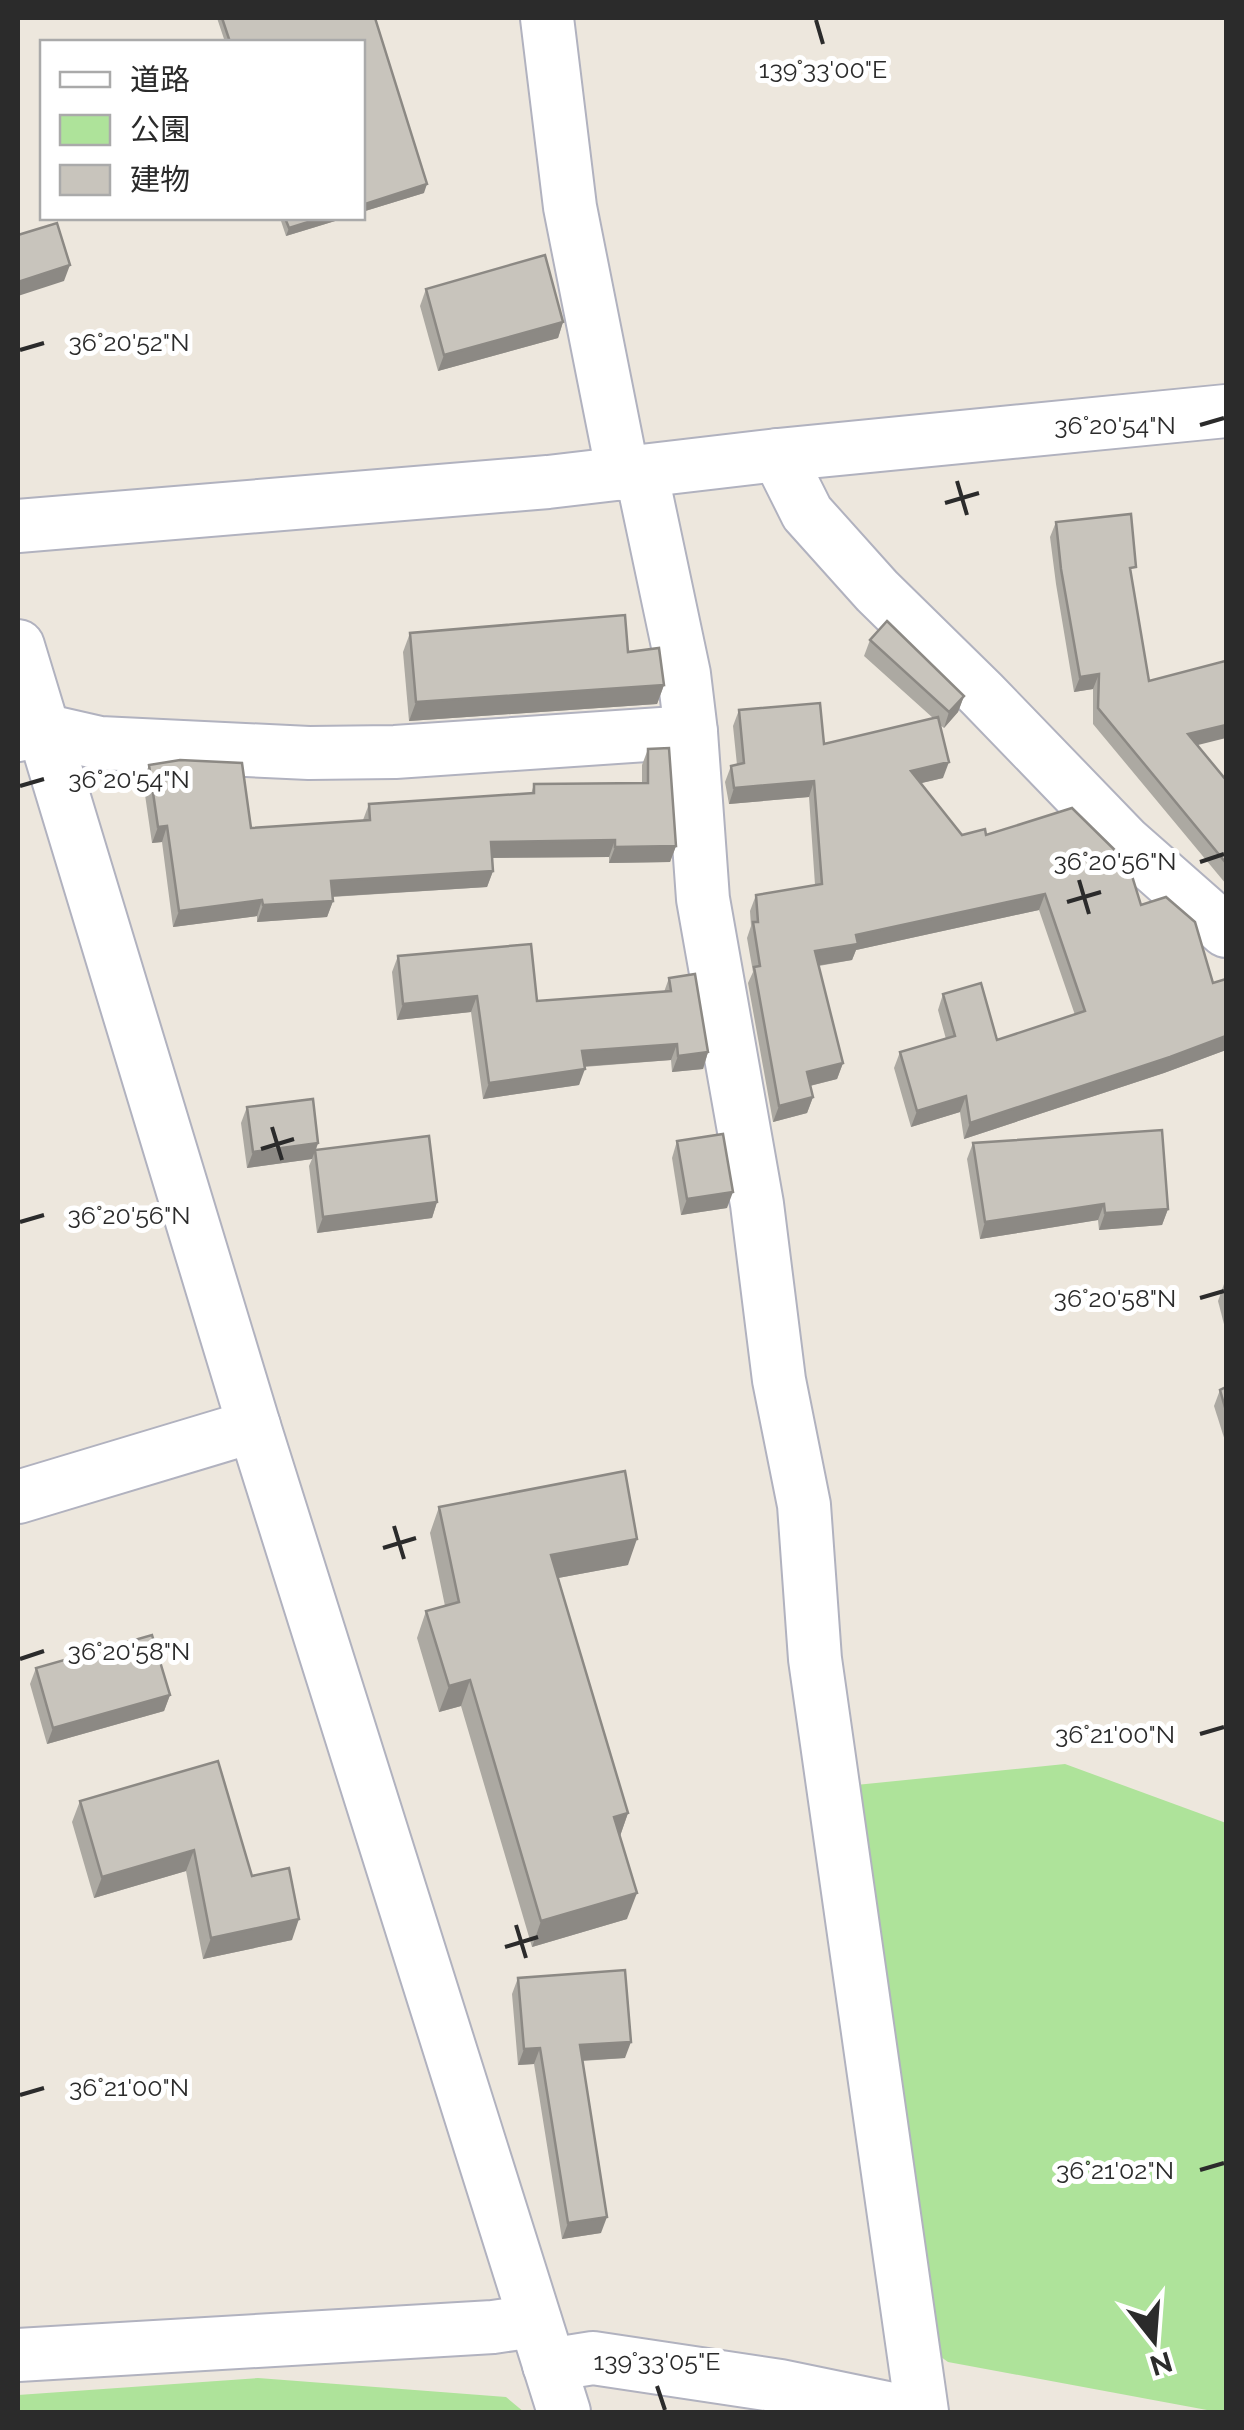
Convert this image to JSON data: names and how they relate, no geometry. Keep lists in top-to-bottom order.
{
  "legend": ["道路", "公園", "建物"],
  "north": "bottom",
  "coordinates": [
    "139°33'00\"E",
    "36°20'52\"N",
    "36°20'54\"N",
    "36°20'56\"N",
    "36°20'58\"N",
    "36°21'00\"N",
    "36°21'02\"N",
    "139°33'05\"E"
  ]
}
